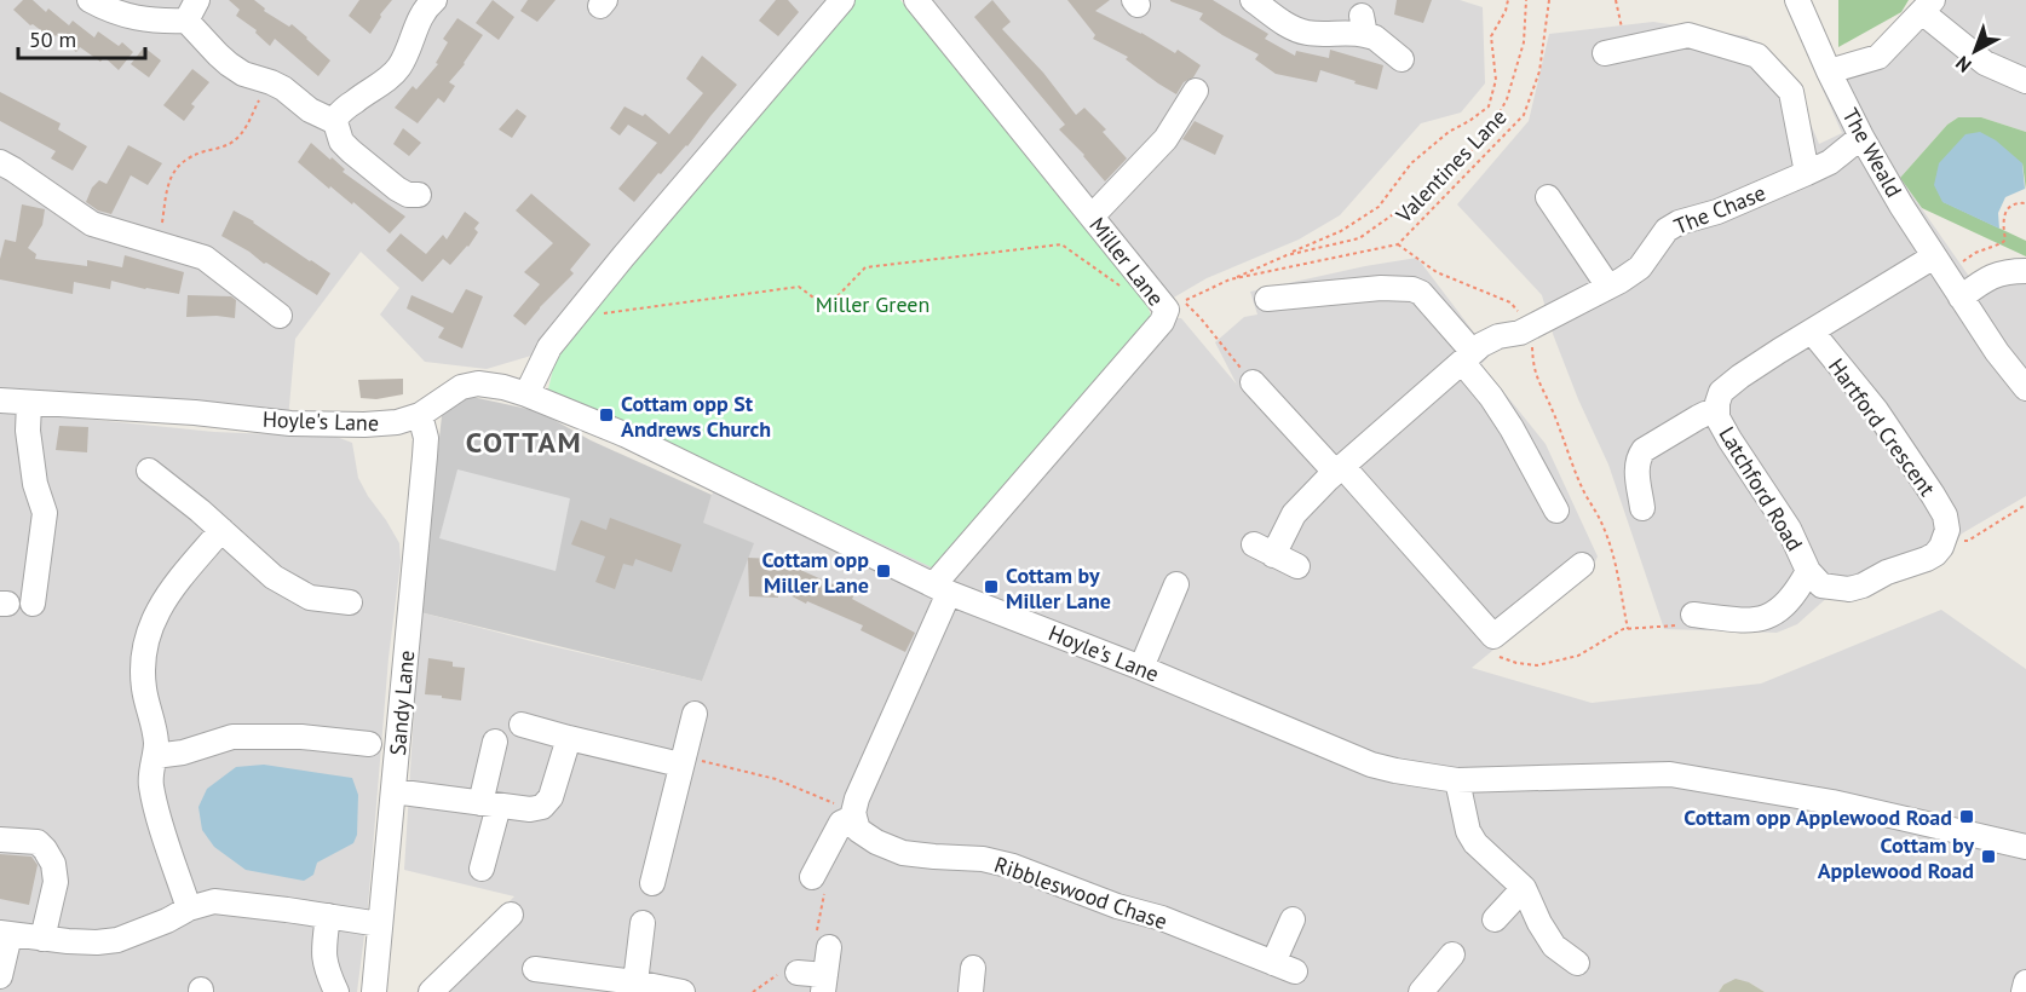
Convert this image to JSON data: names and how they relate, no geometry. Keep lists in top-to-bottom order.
{
  "streets": {
    "street": [
      "The Weald",
      "The Chase",
      "Miller Lane",
      "Hoyle's Lane",
      "Hartford Crescent",
      "Latchford Road",
      "Sandy Lane",
      "Ribbleswood Chase"
    ],
    "path": ["Valentines Lane"]
  },
  "crossings": [
    ["The Weald", "The Chase"],
    ["The Weald", "Latchford Road"],
    ["Miller Lane", "Hoyle's Lane"],
    ["Hoyle's Lane", "Sandy Lane"],
    ["Hartford Crescent", "Latchford Road"]
  ],
  "districts": ["COTTAM"],
  "parks": ["Miller Green"],
  "places": {
    "transit": [
      "Cottam opp St Andrews Church",
      "Cottam opp Miller Lane",
      "Cottam by Miller Lane",
      "Cottam opp Applewood Road",
      "Cottam by Applewood Road"
    ]
  },
  "scale_bar": "50 m",
  "north": "bottom left"
}
